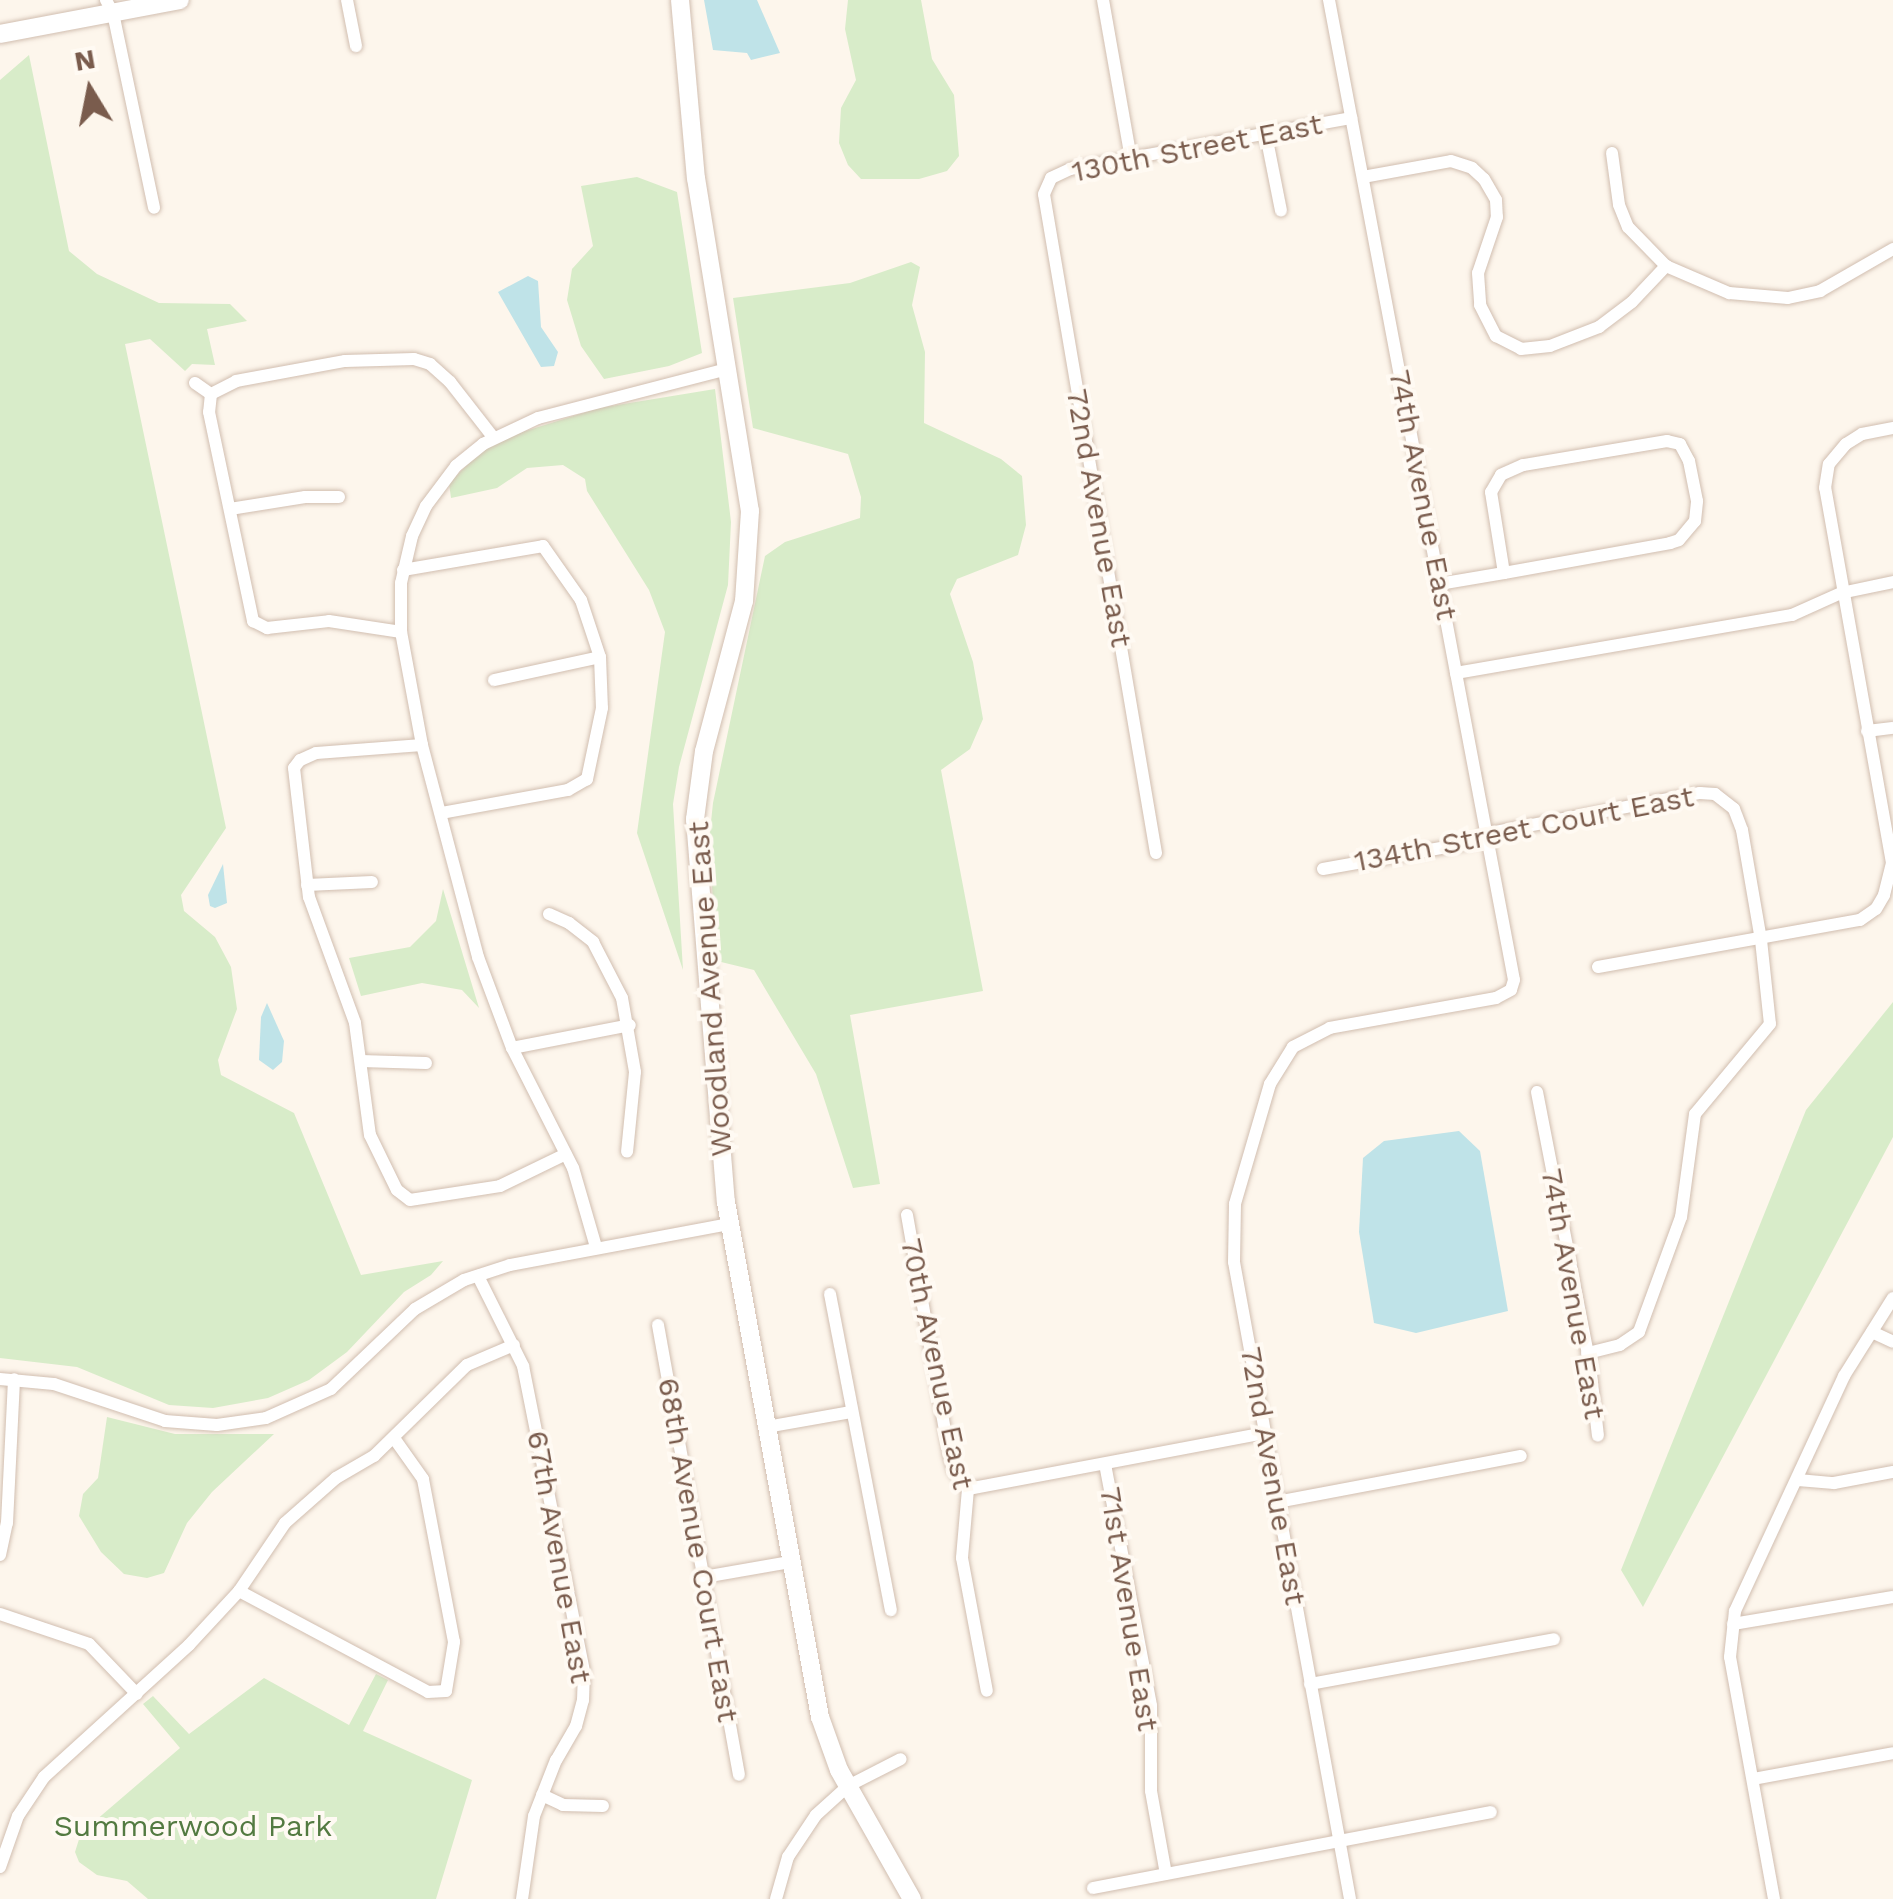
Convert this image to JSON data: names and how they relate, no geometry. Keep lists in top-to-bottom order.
{
  "streets": {
    "street": [
      "130th Street East",
      "74th Avenue East",
      "72nd Avenue East",
      "134th Street Court East",
      "Woodland Avenue East",
      "70th Avenue East",
      "68th Avenue Court East",
      "67th Avenue East",
      "71st Avenue East"
    ]
  },
  "crossings": [
    ["130th Street East", "74th Avenue East"],
    ["130th Street East", "72nd Avenue East"],
    ["74th Avenue East", "72nd Avenue East"],
    ["74th Avenue East", "134th Street Court East"]
  ],
  "parks": ["Summerwood Park"],
  "north": "top"
}
